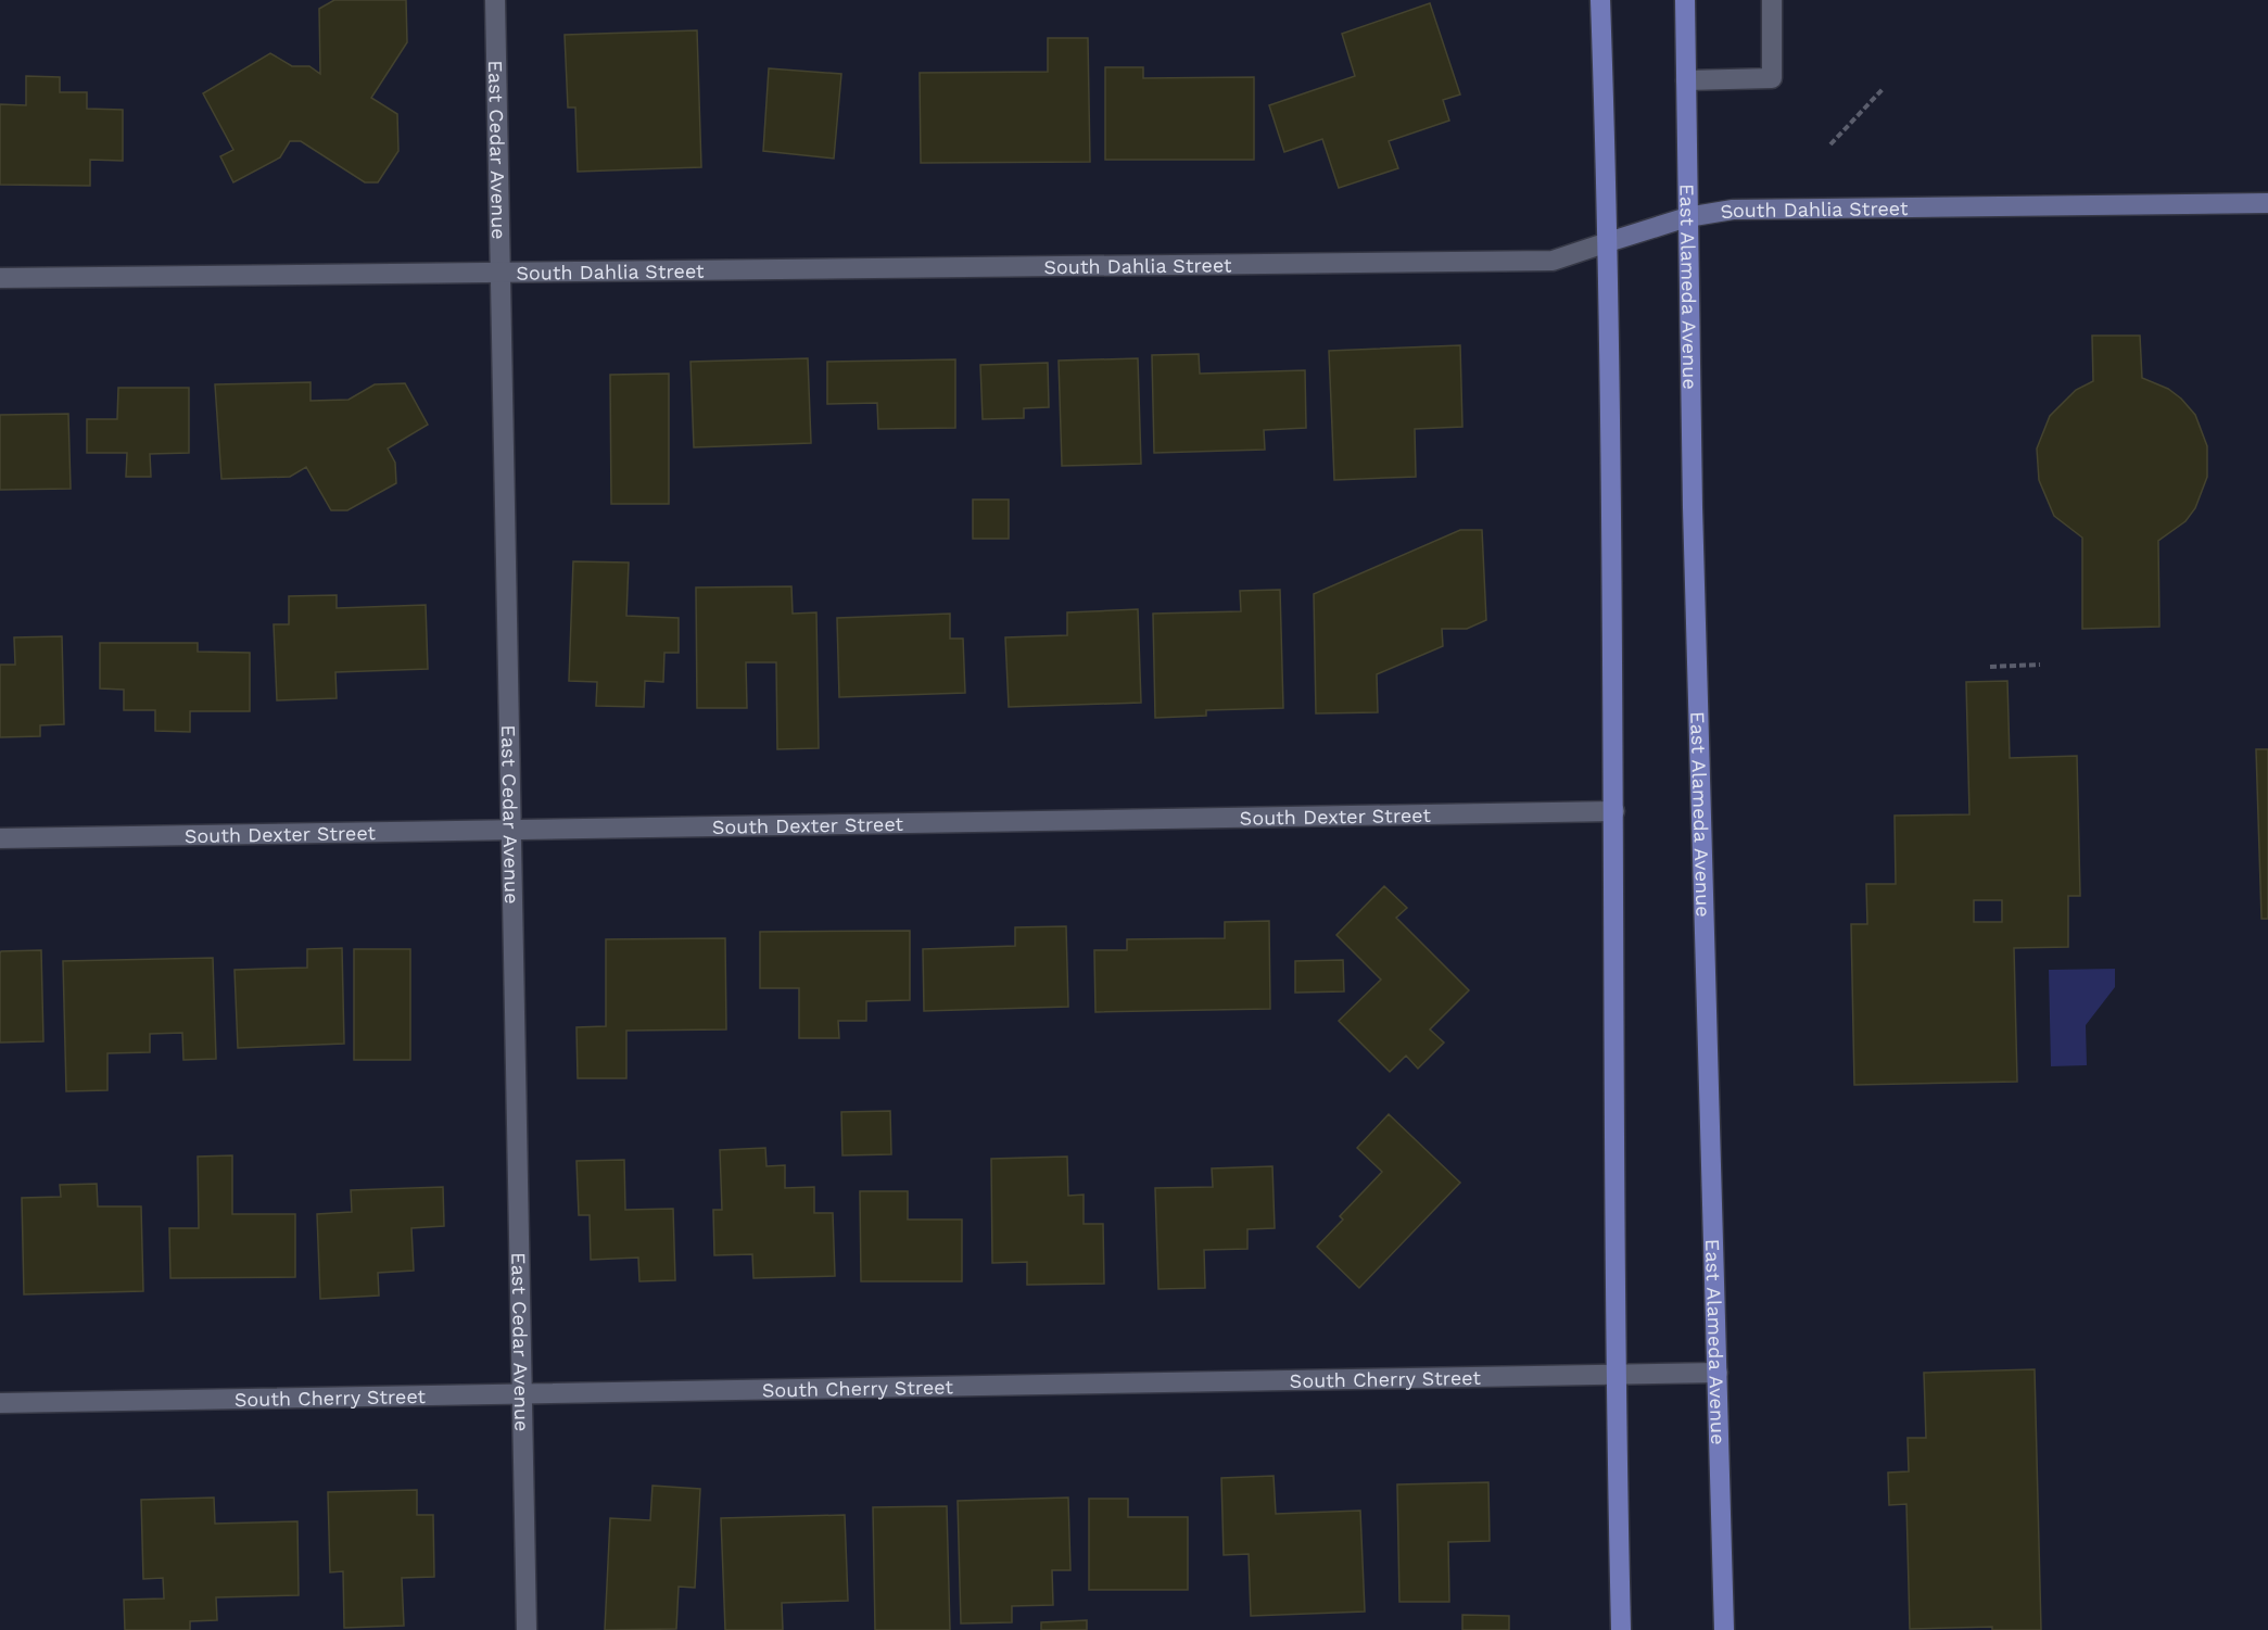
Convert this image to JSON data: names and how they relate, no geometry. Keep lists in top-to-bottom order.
{
  "streets": {
    "main road": ["East Alameda Avenue"],
    "street": [
      "East Cedar Avenue",
      "South Dahlia Street",
      "South Dexter Street",
      "South Cherry Street"
    ]
  },
  "crossings": [
    ["East Cedar Avenue", "South Dahlia Street"],
    ["East Cedar Avenue", "South Dexter Street"],
    ["East Cedar Avenue", "South Cherry Street"],
    ["South Dahlia Street", "East Alameda Avenue"],
    ["East Alameda Avenue", "South Cherry Street"]
  ]
}
